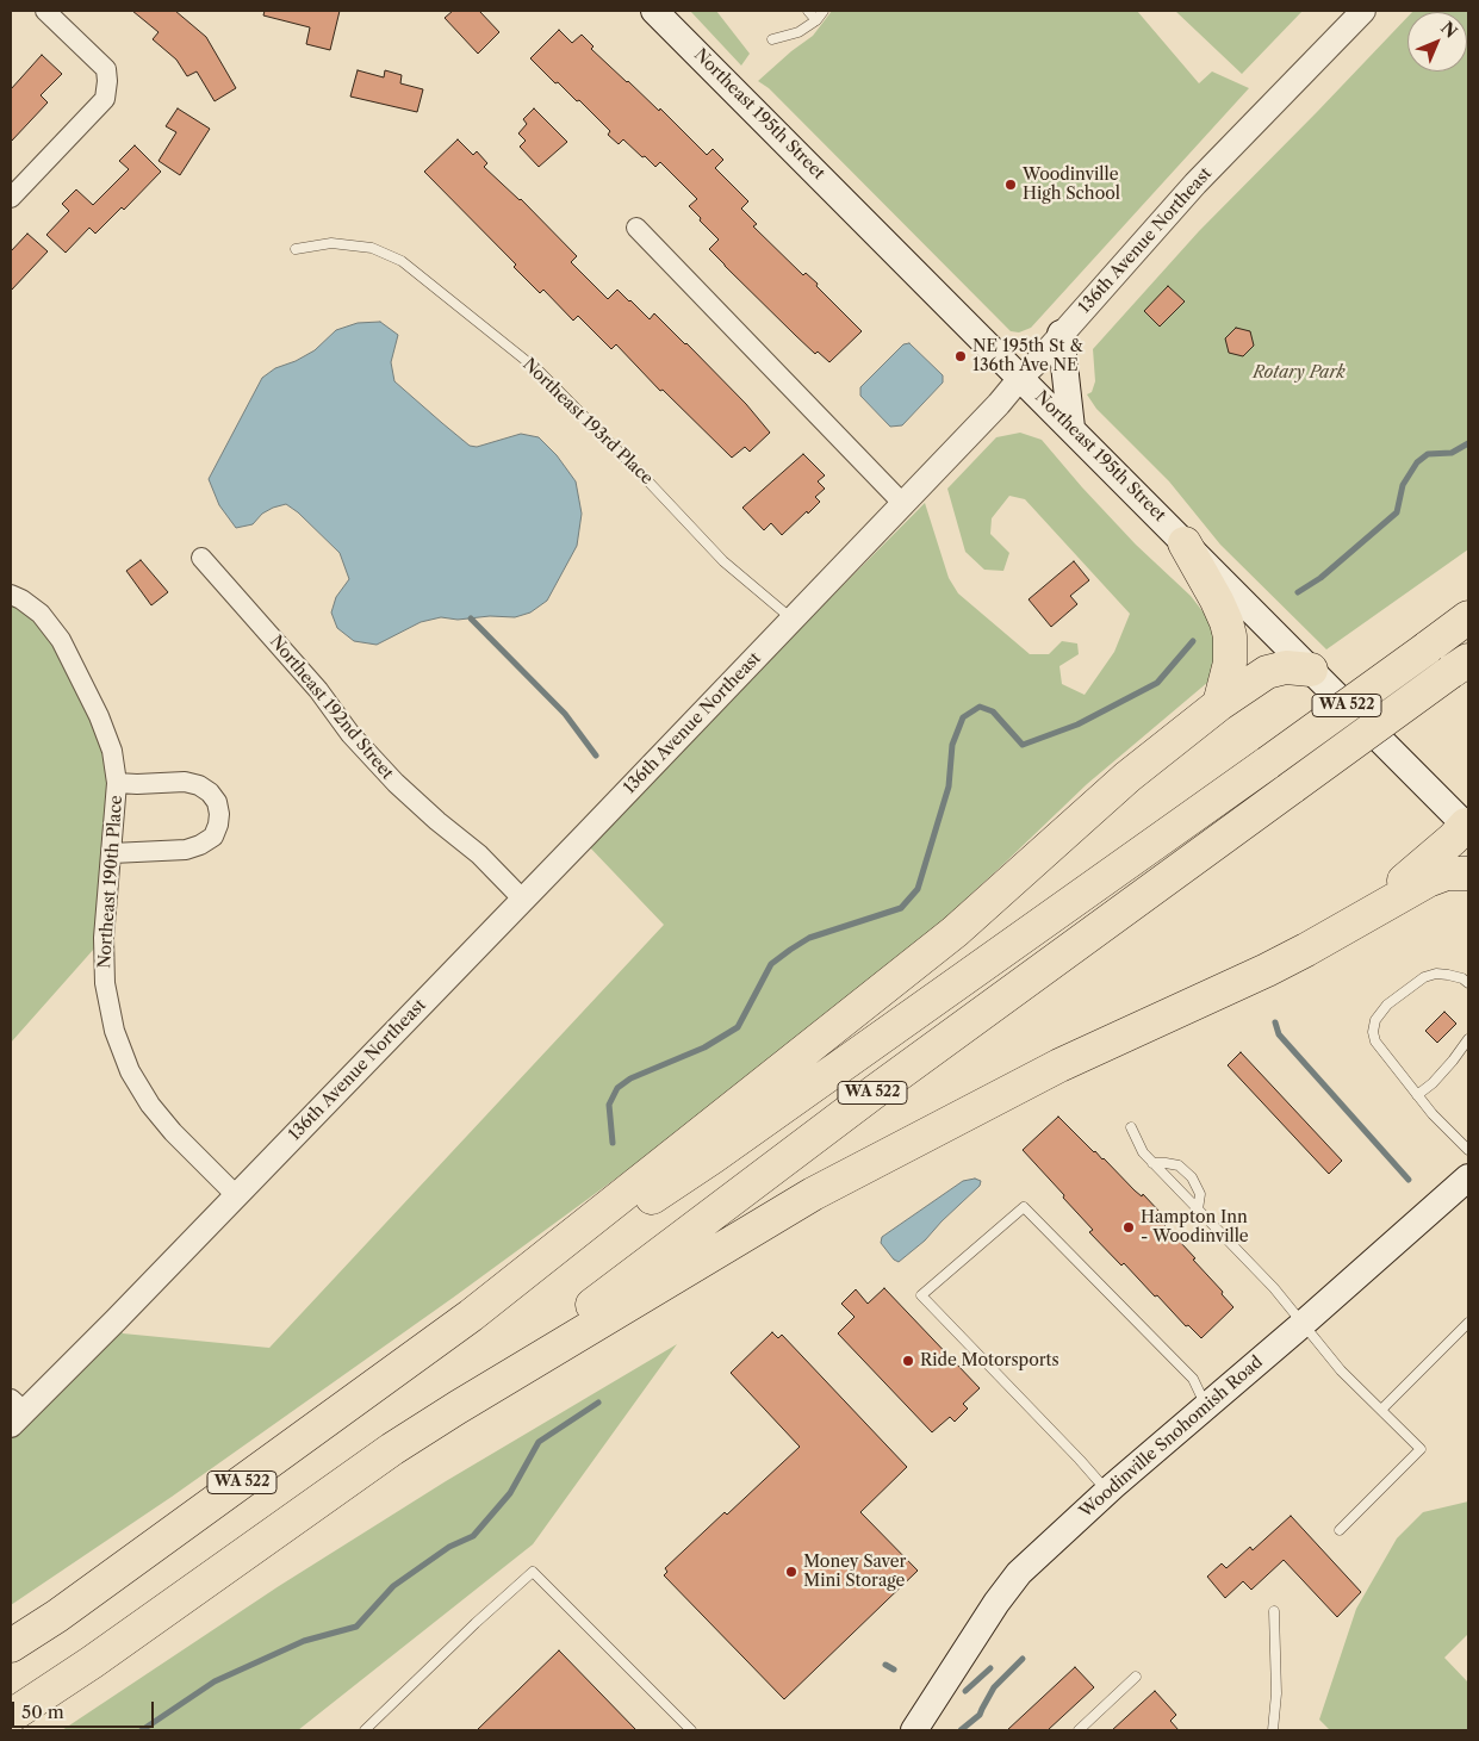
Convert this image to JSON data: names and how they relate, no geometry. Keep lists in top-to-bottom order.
{
  "streets": {
    "highway": ["WA 522"],
    "main road": ["Northeast 195th Street", "Woodinville Snohomish Road"],
    "street": ["136th Avenue Northeast", "Northeast 192nd Street", "Northeast 190th Place"],
    "lane": ["Northeast 193rd Place"]
  },
  "crossings": [
    ["Northeast 195th Street", "136th Avenue Northeast"],
    ["136th Avenue Northeast", "Northeast 193rd Place"],
    ["136th Avenue Northeast", "Northeast 192nd Street"],
    ["136th Avenue Northeast", "Northeast 190th Place"]
  ],
  "parks": ["Rotary Park"],
  "places": [
    "Woodinville High School",
    "NE 195th St & 136th Ave NE",
    "Hampton Inn - Woodinville",
    "Ride Motorsports",
    "Money Saver Mini Storage"
  ],
  "scale_bar": "50 m",
  "north": "top right"
}
